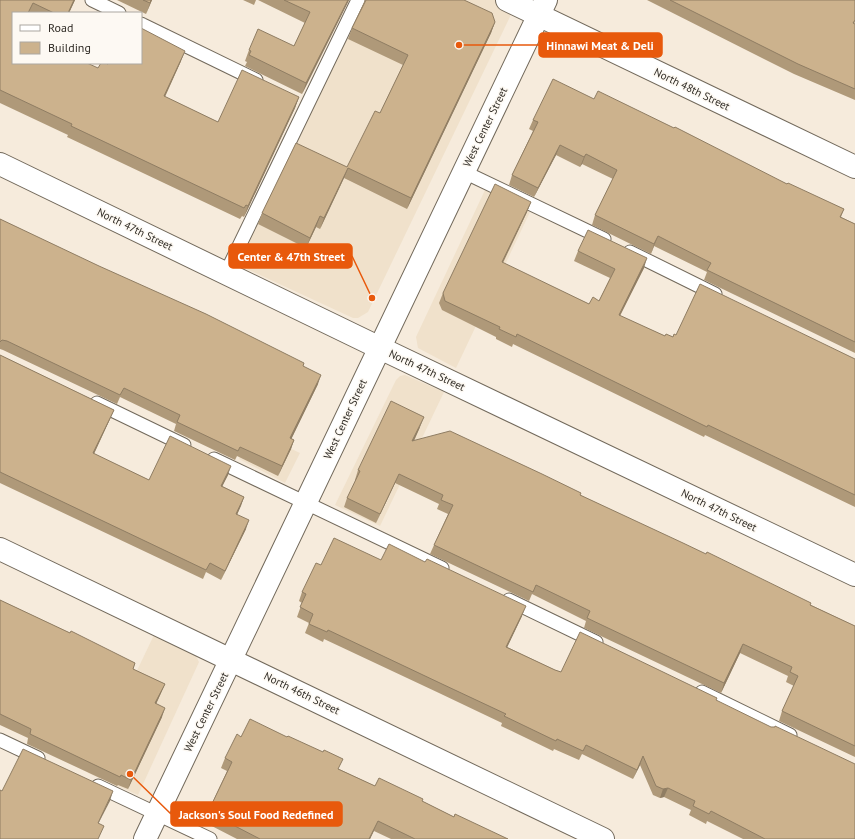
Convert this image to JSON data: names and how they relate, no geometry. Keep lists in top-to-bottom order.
{
  "streets": {
    "street": [
      "North 48th Street",
      "West Center Street",
      "North 47th Street",
      "North 46th Street"
    ]
  },
  "crossings": [
    ["North 48th Street", "West Center Street"],
    ["West Center Street", "North 47th Street"],
    ["West Center Street", "North 46th Street"]
  ],
  "places": ["Hinnawi Meat & Deli", "Center & 47th Street", "Jackson's Soul Food Redefined"],
  "legend": ["Road", "Building"]
}
